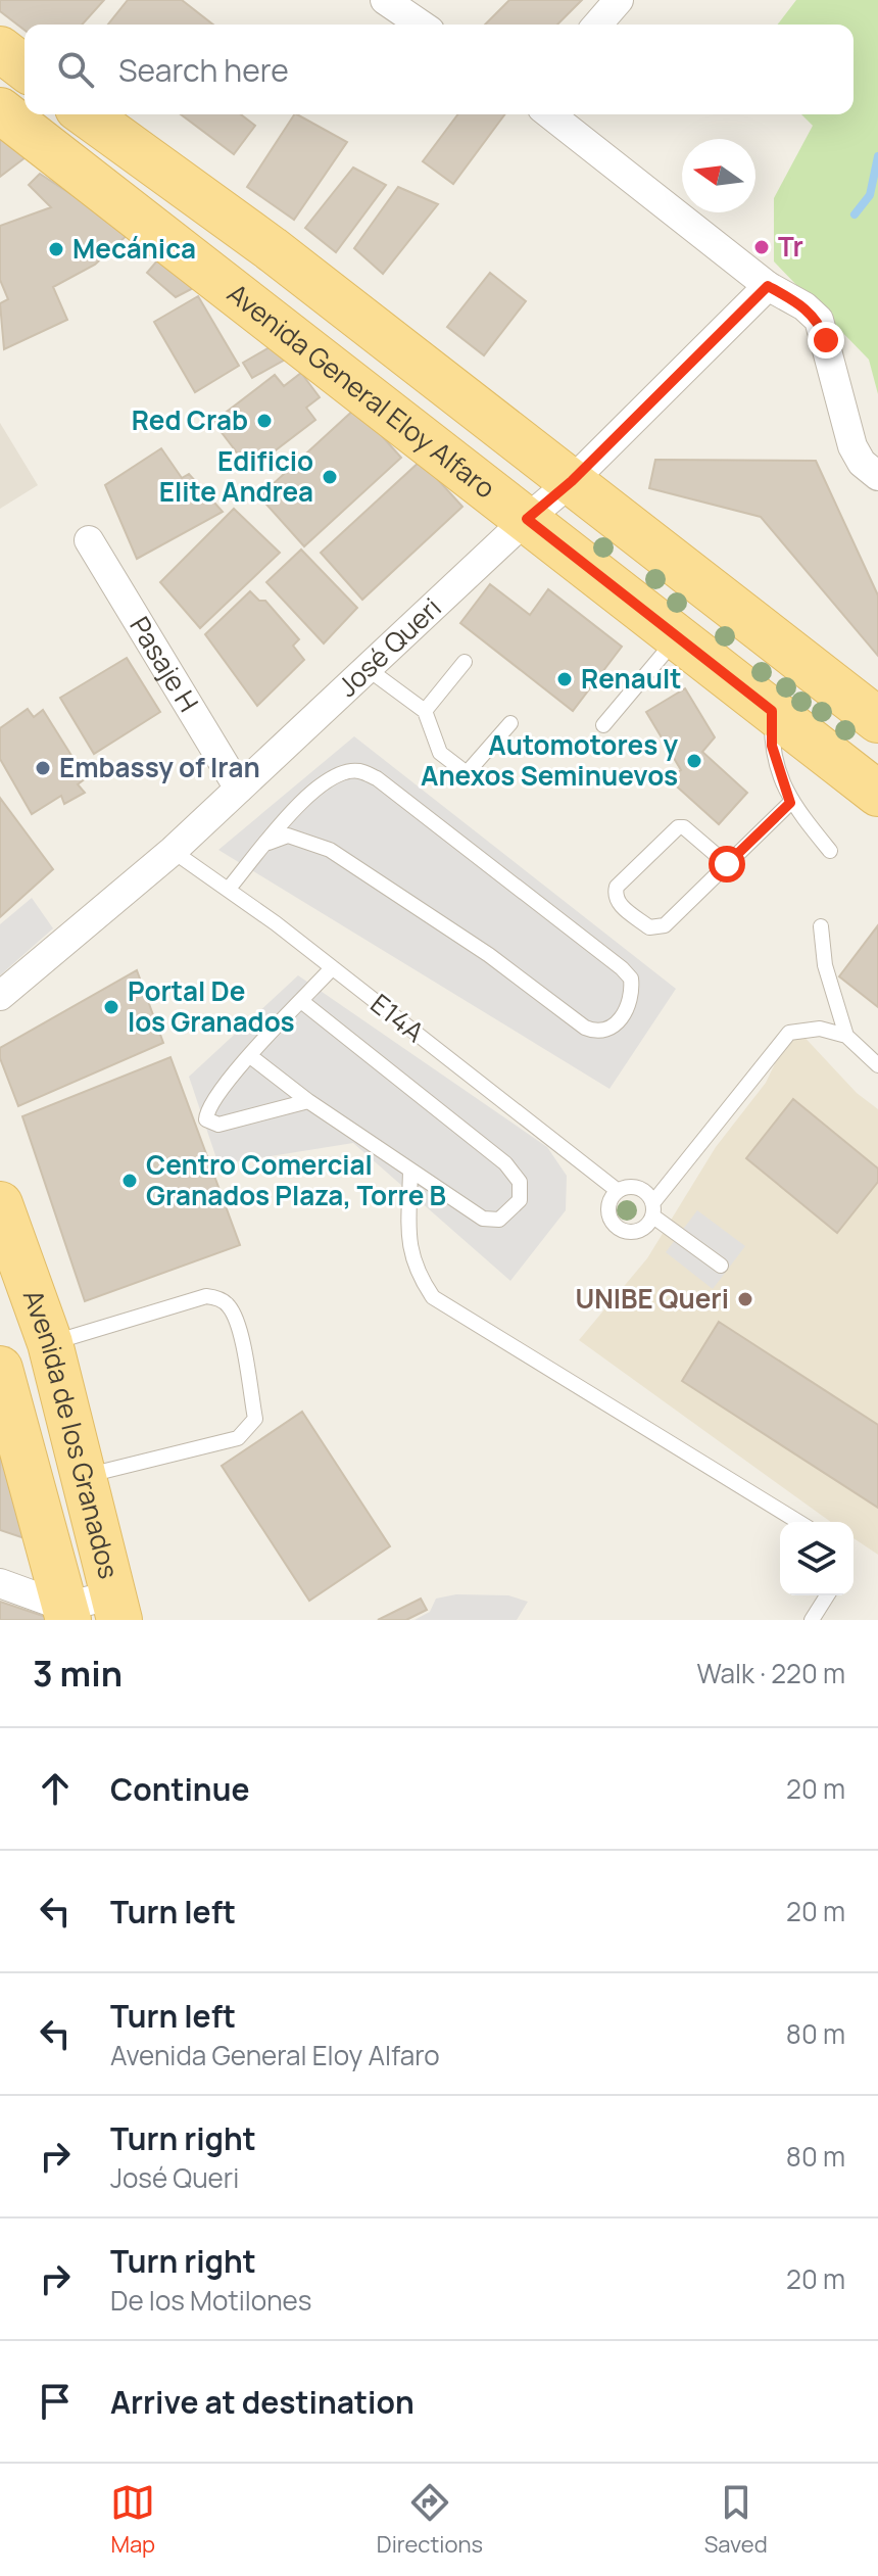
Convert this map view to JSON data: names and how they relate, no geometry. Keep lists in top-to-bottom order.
{
  "streets": {
    "main road": ["Avenida General Eloy Alfaro", "Avenida de los Granados"],
    "street": ["José Queri", "Pasaje H"],
    "lane": ["E14A"]
  },
  "crossings": [
    ["Avenida General Eloy Alfaro", "José Queri"],
    ["José Queri", "Pasaje H"],
    ["José Queri", "E14A"]
  ],
  "places": [
    "Tr",
    "Mecánica",
    "Red Crab",
    "Edificio Elite Andrea",
    "Renault",
    "Automotores y Anexos Seminuevos",
    "Embassy of Iran",
    "Portal De los Granados",
    "Centro Comercial Granados Plaza, Torre B",
    "UNIBE Queri"
  ],
  "north": "left",
  "page": {
    "search": "Search here",
    "heading": ["3 min", "Walk · 220 m"],
    "list": [
      ["Continue", "20 m"],
      ["Turn left", "20 m"],
      ["Turn left", "Avenida General Eloy Alfaro", "80 m"],
      ["Turn right", "José Queri", "80 m"],
      ["Turn right", "De los Motilones", "20 m"],
      "Arrive at destination"
    ],
    "nav": ["Map", "Directions", "Saved"]
  }
}
